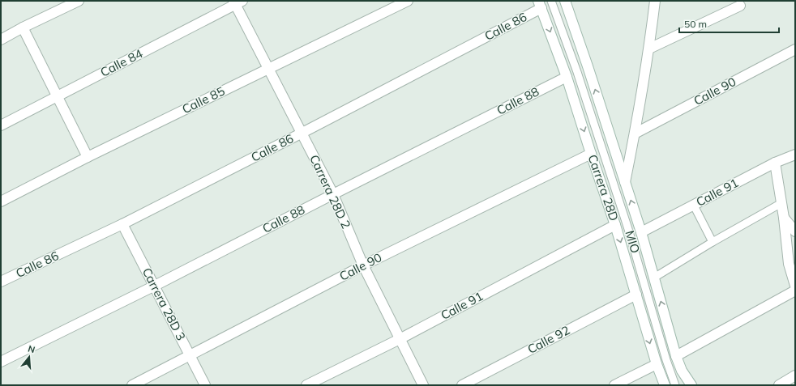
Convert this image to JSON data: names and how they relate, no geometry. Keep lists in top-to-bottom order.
{
  "streets": {
    "street": [
      "Calle 86",
      "Calle 84",
      "Calle 90",
      "Calle 85",
      "Calle 88",
      "Carrera 28D",
      "Carrera 28D 2",
      "Calle 91",
      "Carrera 28D 3",
      "Calle 92"
    ],
    "lane": ["MIO"]
  },
  "crossings": [
    ["Calle 86", "Carrera 28D"],
    ["Calle 86", "Carrera 28D 2"],
    ["Calle 86", "Carrera 28D 3"],
    ["Calle 84", "Carrera 28D 2"],
    ["Calle 90", "Carrera 28D"],
    ["Calle 90", "Carrera 28D 2"],
    ["Calle 90", "Carrera 28D 3"],
    ["Calle 85", "Carrera 28D 2"],
    ["Calle 88", "Carrera 28D"],
    ["Calle 88", "Carrera 28D 2"],
    ["Calle 88", "Carrera 28D 3"],
    ["Carrera 28D", "Calle 91"],
    ["Carrera 28D", "Calle 92"],
    ["Carrera 28D 2", "Calle 91"]
  ],
  "scale_bar": "50 m",
  "north": "top"
}
